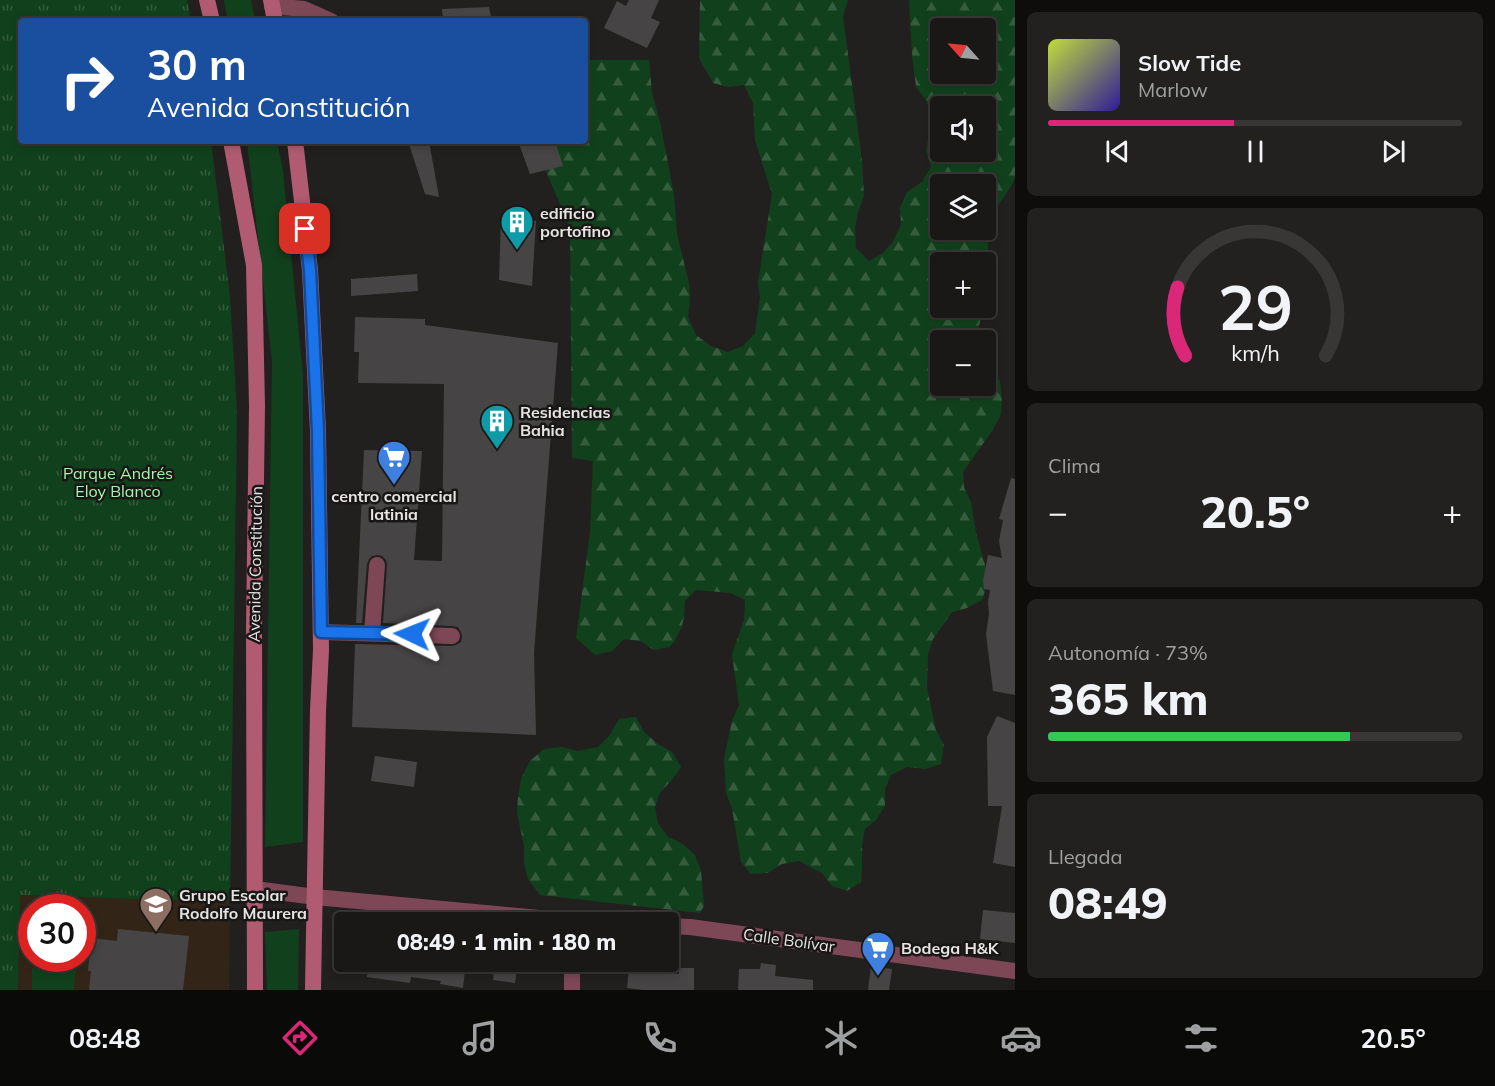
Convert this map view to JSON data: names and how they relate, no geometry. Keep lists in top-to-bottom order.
{
  "streets": {
    "main road": ["Avenida Constitución"],
    "street": ["Calle Bolívar"]
  },
  "parks": ["Parque Andrés Eloy Blanco"],
  "places": {
    "building": ["edificio portofino", "Residencias Bahia"],
    "supermarket": ["centro comercial latinia", "Bodega H&K"],
    "school or university": ["Grupo Escolar Rodolfo Maurera"]
  },
  "north": "top left",
  "page": {
    "map_buttons": ["+", "−"],
    "turn": ["30 m", "Avenida Constitución"],
    "song": ["Slow Tide", "Marlow"],
    "tile": [
      "Clima",
      ["Autonomía · 73%", "365 km"],
      ["Llegada", "08:49"]
    ],
    "heat": ["−", "20.5°", "+"],
    "limit": "30",
    "trip": "08:49 · 1 min · 180 m",
    "tabs": ["08:48", "20.5°"],
    "gauge": ["29", "km/h"]
  }
}
